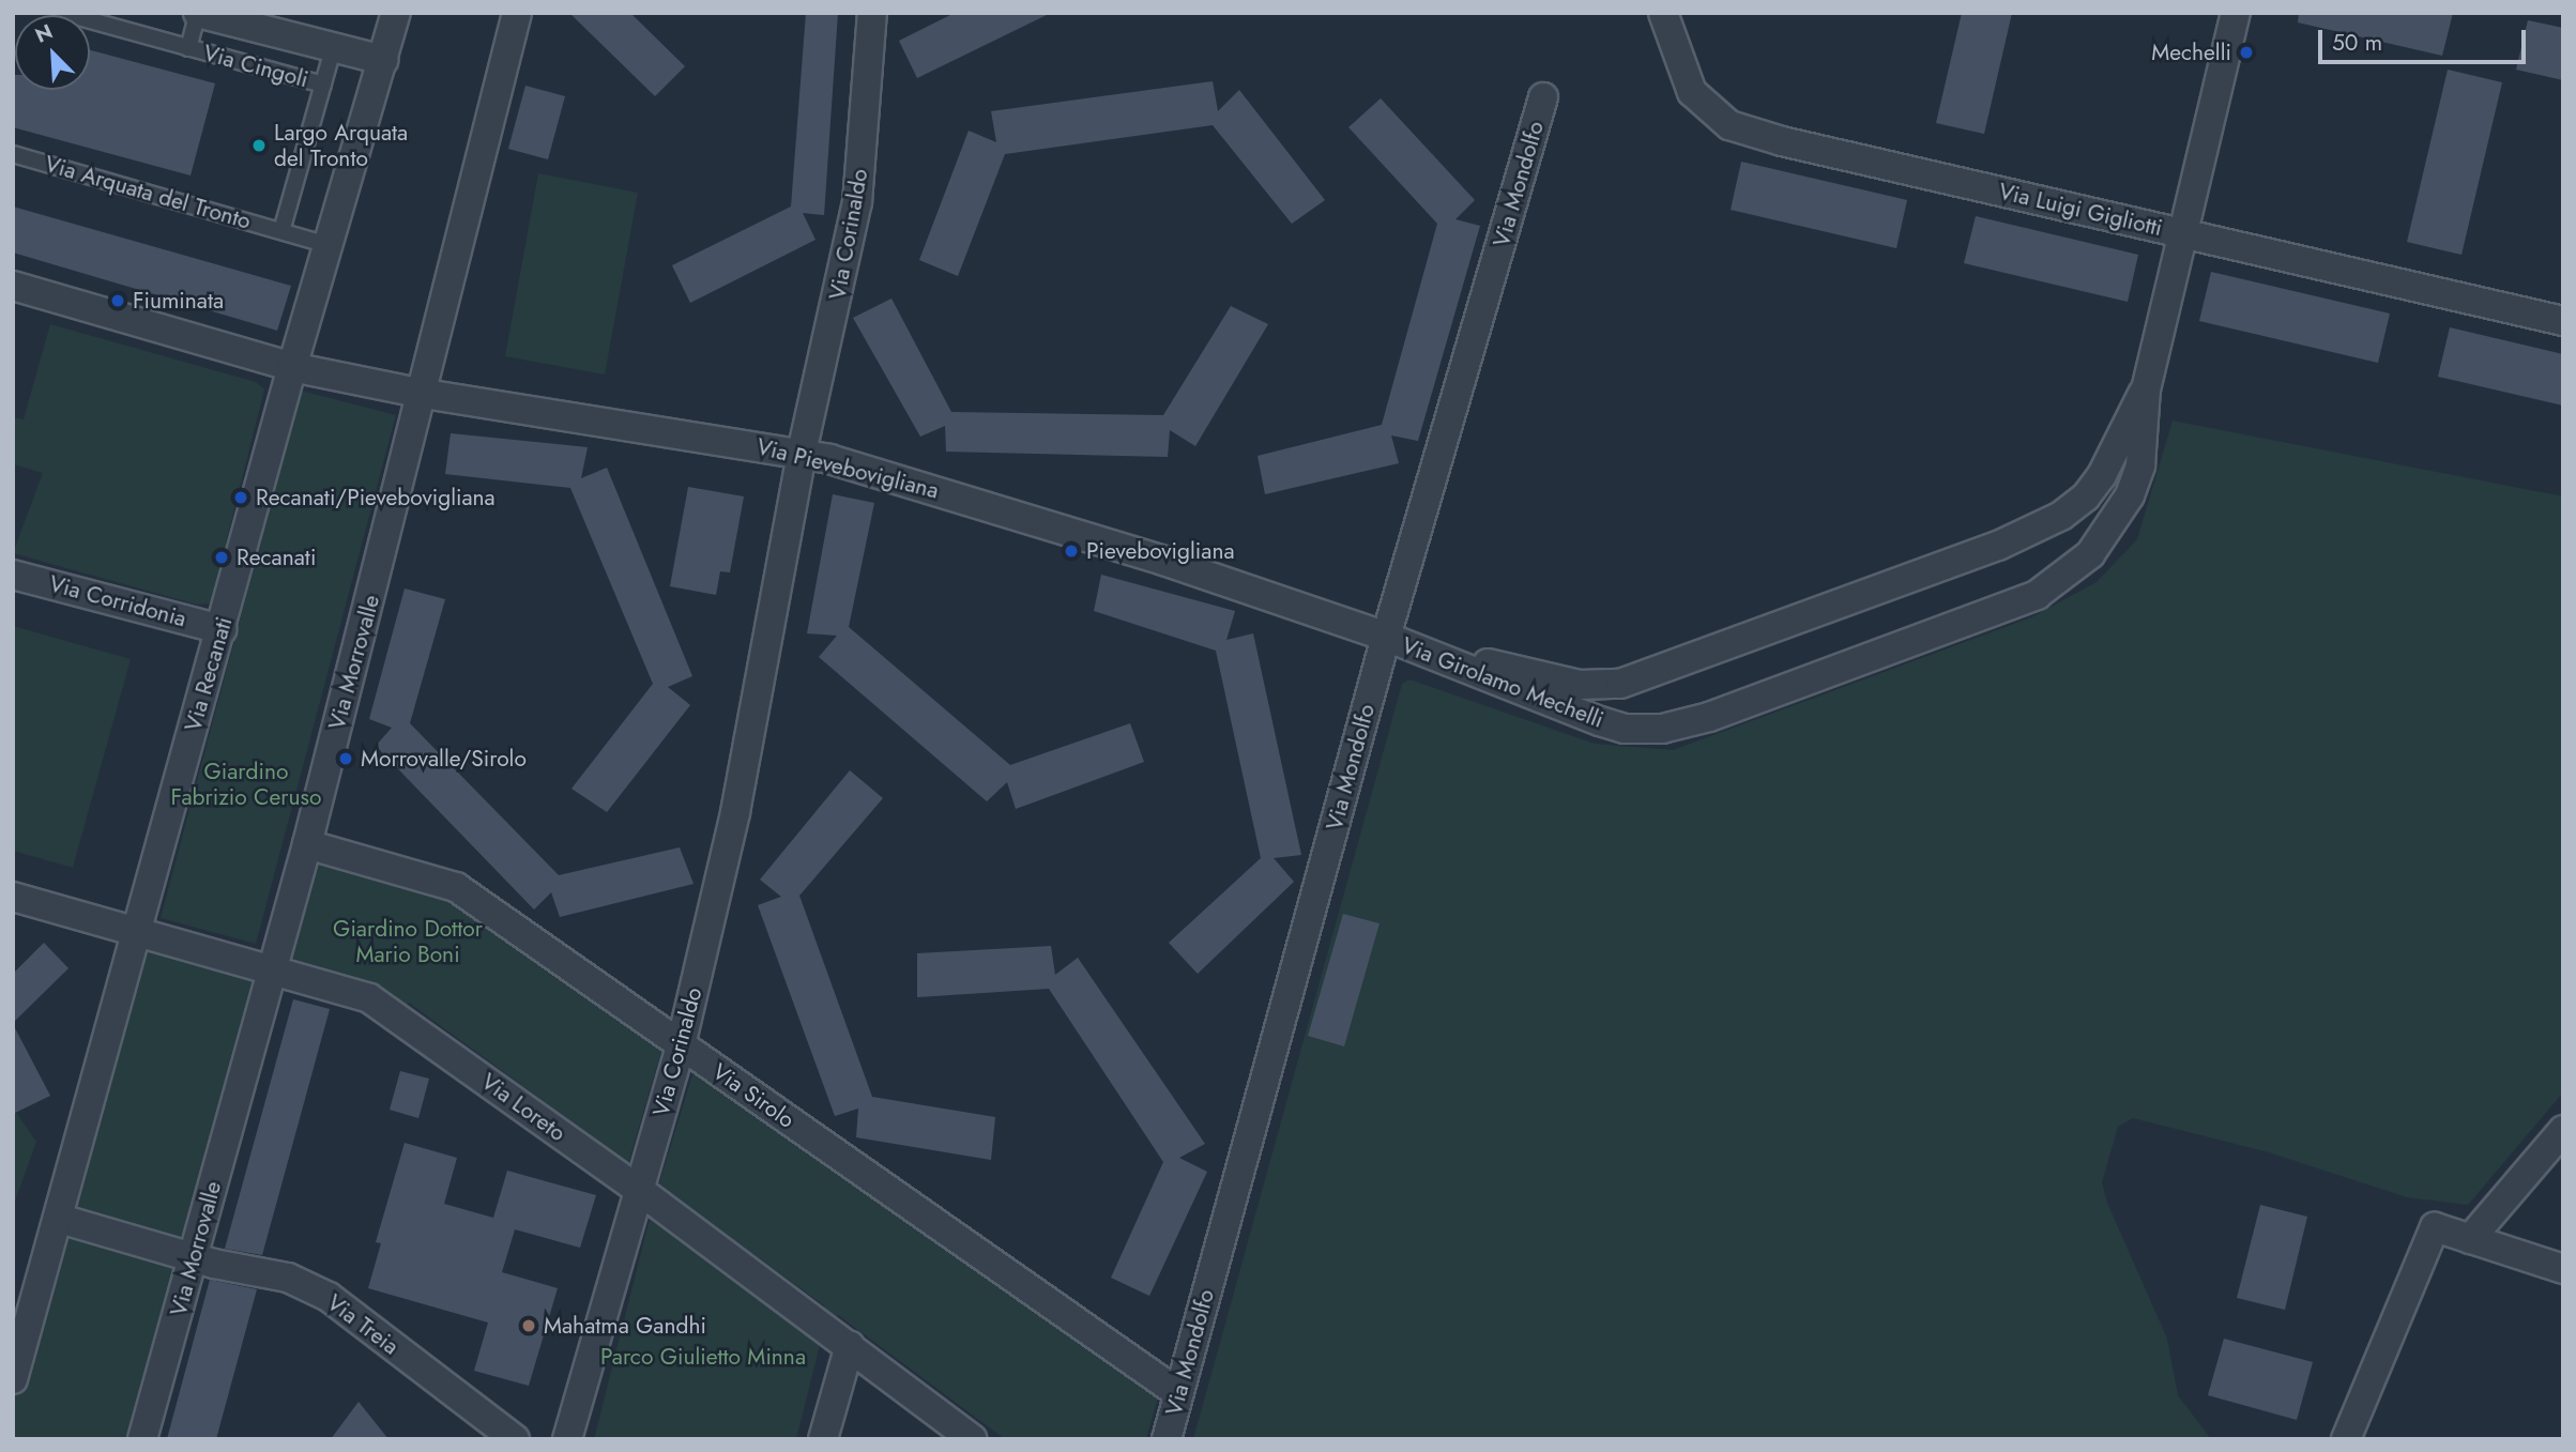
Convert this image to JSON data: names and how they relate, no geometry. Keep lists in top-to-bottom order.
{
  "streets": {
    "street": [
      "Via Cingoli",
      "Via Mondolfo",
      "Via Luigi Gigliotti",
      "Via Corinaldo",
      "Via Pievebovigliana",
      "Via Corridonia",
      "Via Morrovalle",
      "Via Recanati",
      "Via Girolamo Mechelli",
      "Via Sirolo",
      "Via Loreto",
      "Via Treia"
    ],
    "lane": ["Via Arquata del Tronto"]
  },
  "crossings": [
    ["Via Cingoli", "Via Recanati"],
    ["Via Mondolfo", "Via Pievebovigliana"],
    ["Via Mondolfo", "Via Girolamo Mechelli"],
    ["Via Mondolfo", "Via Sirolo"],
    ["Via Luigi Gigliotti", "Via Girolamo Mechelli"],
    ["Via Corinaldo", "Via Pievebovigliana"],
    ["Via Corinaldo", "Via Sirolo"],
    ["Via Corinaldo", "Via Loreto"],
    ["Via Pievebovigliana", "Via Morrovalle"],
    ["Via Pievebovigliana", "Via Recanati"],
    ["Via Pievebovigliana", "Via Girolamo Mechelli"],
    ["Via Corridonia", "Via Recanati"],
    ["Via Morrovalle", "Via Sirolo"],
    ["Via Morrovalle", "Via Loreto"],
    ["Via Morrovalle", "Via Treia"],
    ["Via Recanati", "Via Loreto"],
    ["Via Recanati", "Via Treia"]
  ],
  "parks": ["Giardino Fabrizio Ceruso", "Giardino Dottor Mario Boni", "Parco Giulietto Minna"],
  "places": [
    "Mechelli",
    "Largo Arquata del Tronto",
    "Fiuminata",
    "Recanati/Pievebovigliana",
    "Pievebovigliana",
    "Recanati",
    "Morrovalle/Sirolo",
    "Mahatma Gandhi"
  ],
  "scale_bar": "50 m",
  "north": "top left"
}
